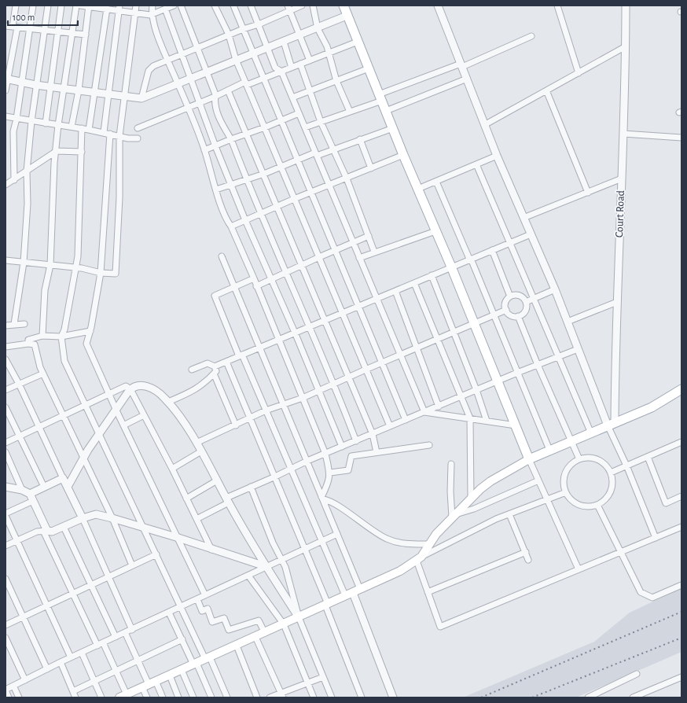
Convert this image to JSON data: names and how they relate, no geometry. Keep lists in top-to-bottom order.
{
  "streets": {
    "street": ["Court Road"]
  },
  "scale_bar": "100 m"
}
